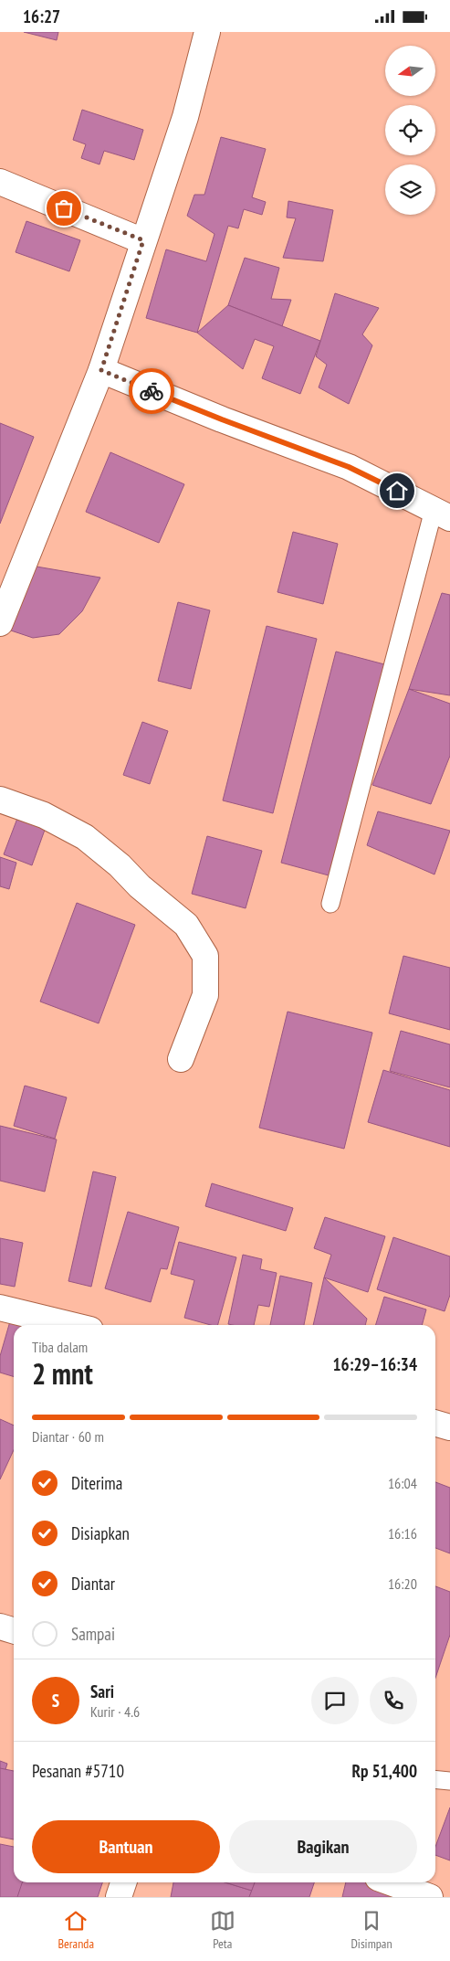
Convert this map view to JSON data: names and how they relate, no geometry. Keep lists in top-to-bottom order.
{
  "north": "left",
  "page": {
    "status": "16:27",
    "heading": ["2 mnt", "Tiba dalam", "16:29–16:34"],
    "panel": [
      "Sari",
      "Kurir · 4.6",
      "Pesanan #5710",
      "Rp 51,400"
    ],
    "bar": "Diantar · 60 m",
    "list": [
      ["Diterima", "16:04"],
      ["Disiapkan", "16:16"],
      ["Diantar", "16:20"],
      "Sampai"
    ],
    "round": "S",
    "buttons": ["Bantuan", "Bagikan"],
    "tabs": ["Beranda", "Peta", "Disimpan"]
  }
}
